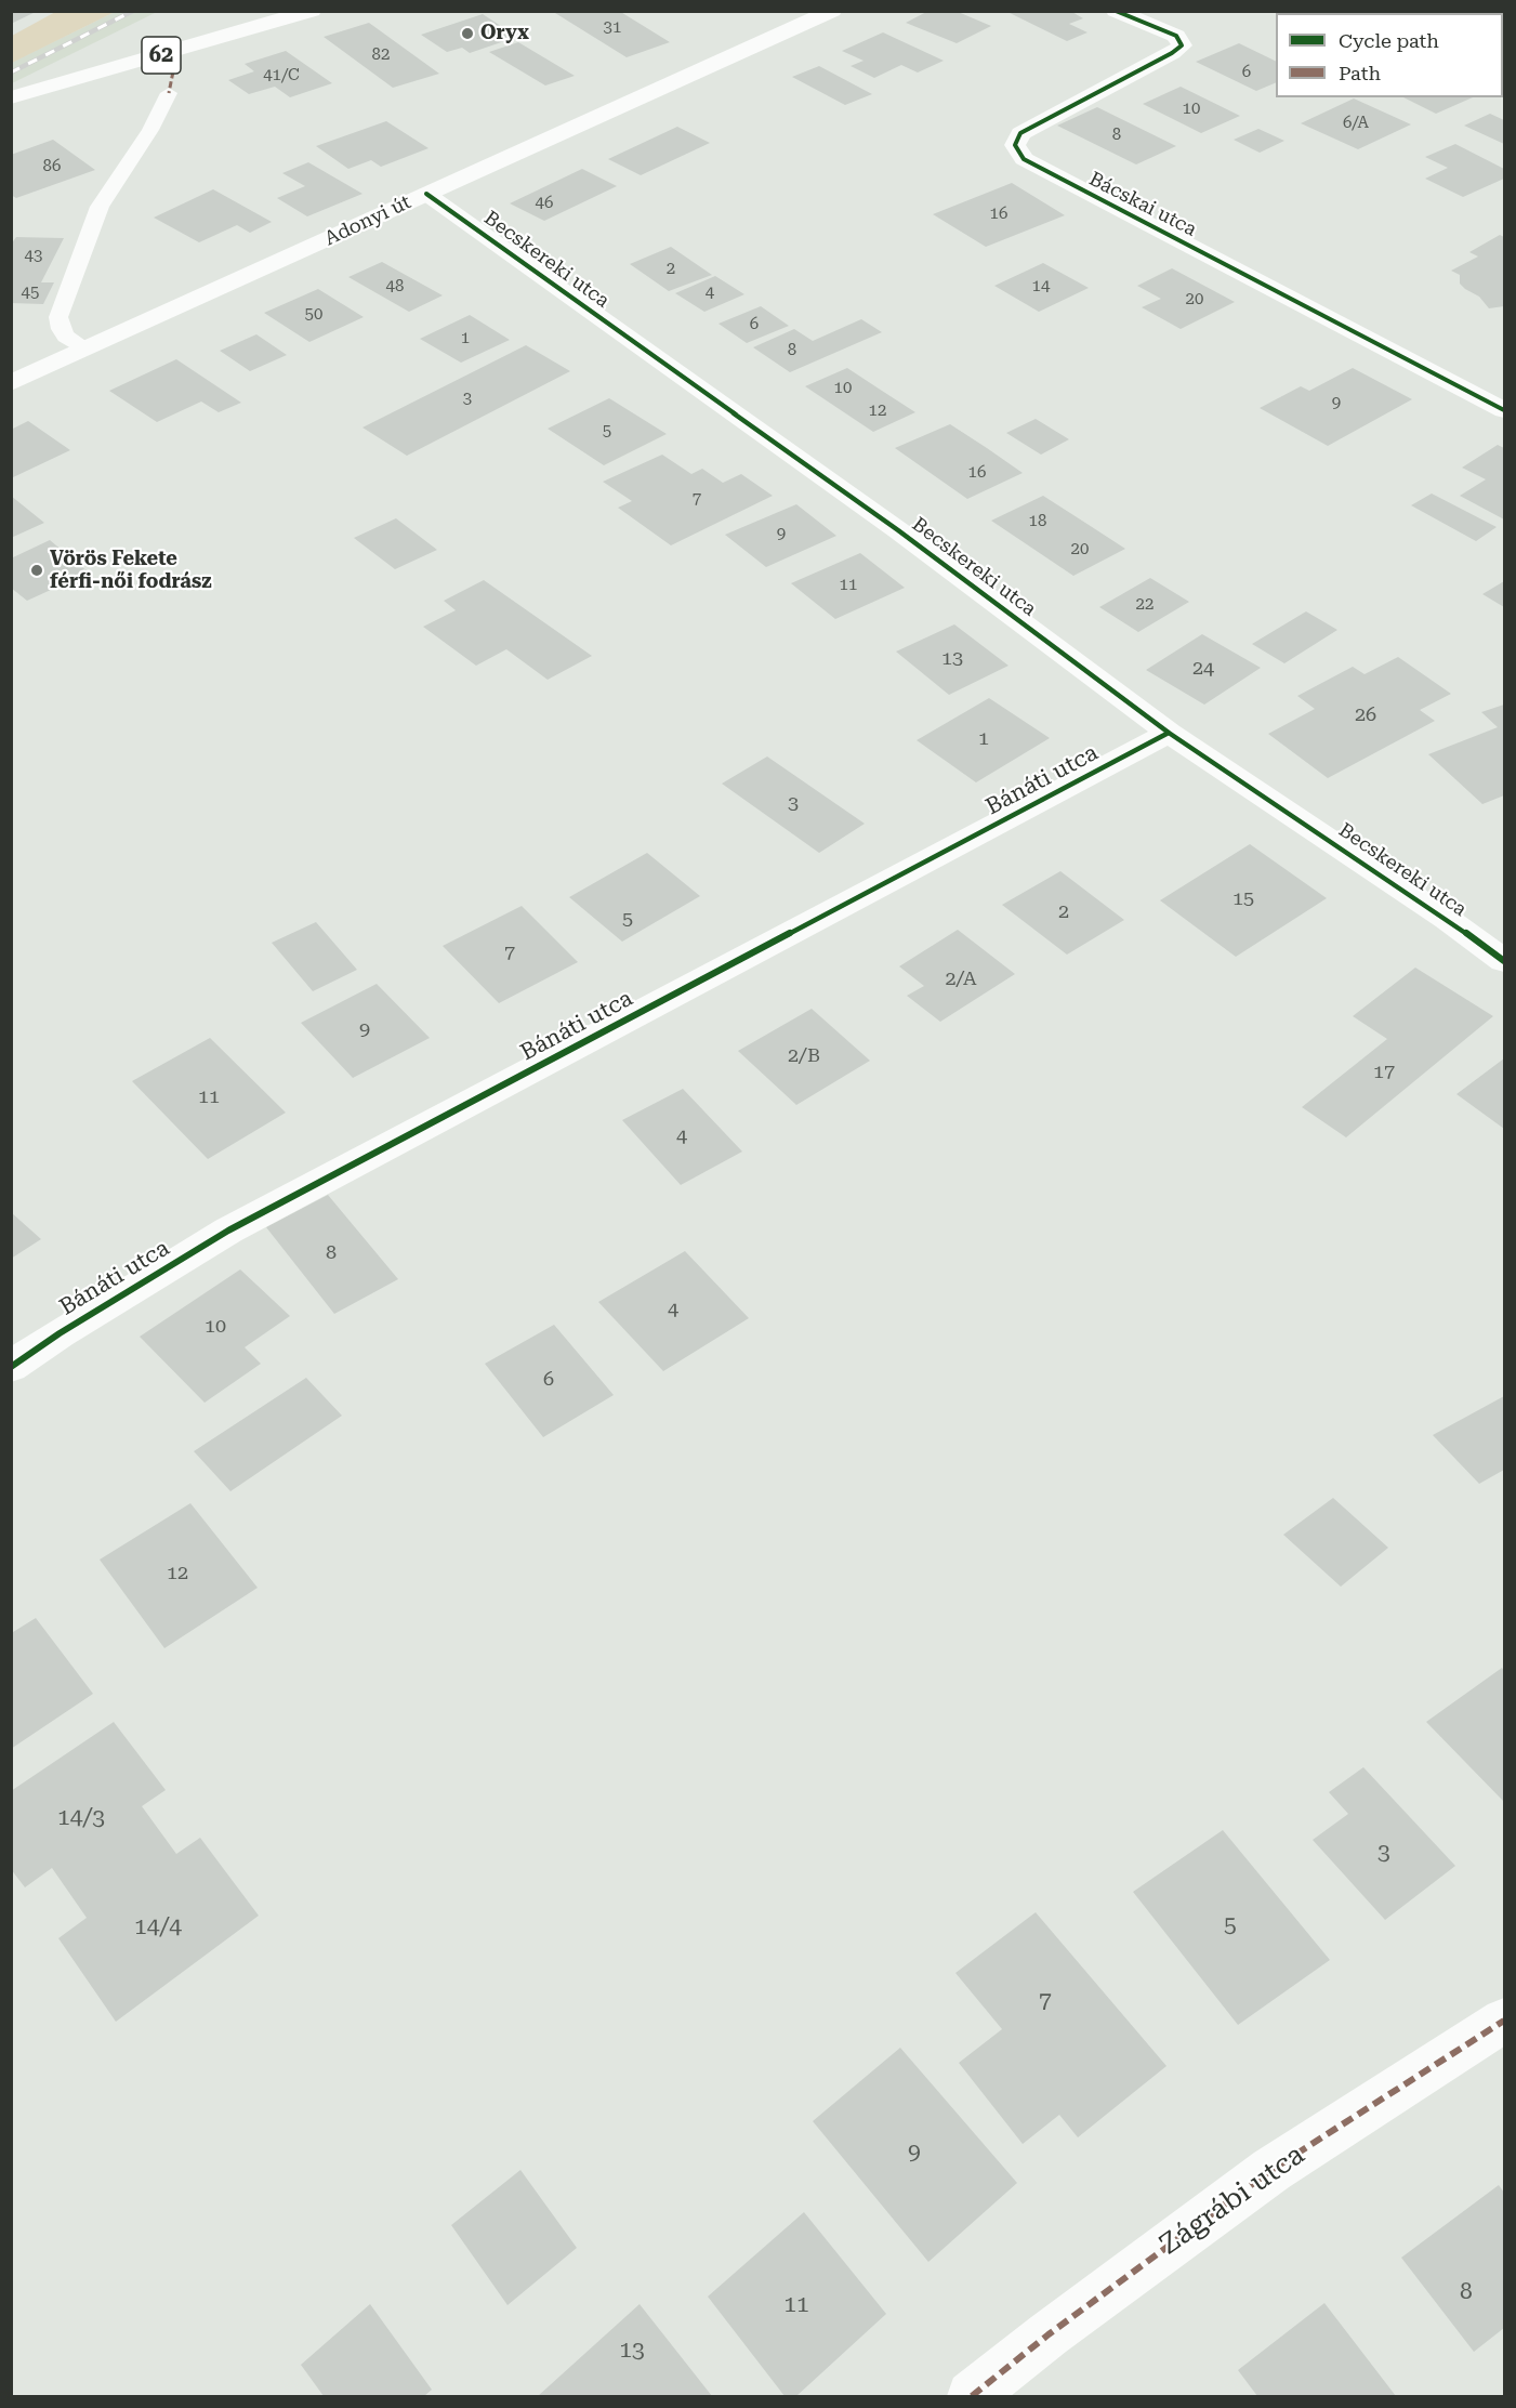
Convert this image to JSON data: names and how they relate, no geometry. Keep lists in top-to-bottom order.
{
  "streets": {
    "street": [
      "62",
      "Bácskai utca",
      "Adonyi út",
      "Becskereki utca",
      "Bánáti utca",
      "Zágrábi utca"
    ]
  },
  "crossings": [
    ["Adonyi út", "Becskereki utca"],
    ["Becskereki utca", "Bánáti utca"]
  ],
  "places": ["Oryx", "Vörös Fekete férfi-női fodrász"],
  "house_numbers": [
    "31",
    "82",
    "6",
    "41/C",
    "10",
    "6/A",
    "8",
    "86",
    "46",
    "16",
    "43",
    "2",
    "48",
    "14",
    "45",
    "4",
    "20",
    "50",
    "6",
    "1",
    "8",
    "10",
    "3",
    "9",
    "12",
    "5",
    "16",
    "7",
    "18",
    "9",
    "20",
    "11",
    "22",
    "13",
    "24",
    "26",
    "1",
    "3",
    "15",
    "2",
    "5",
    "7",
    "2/A",
    "9",
    "2/B",
    "17",
    "11",
    "4",
    "8",
    "4",
    "10",
    "6",
    "12",
    "14/3",
    "3",
    "5",
    "14/4",
    "7",
    "9",
    "8",
    "11",
    "13"
  ],
  "legend": ["Cycle path", "Path"]
}
